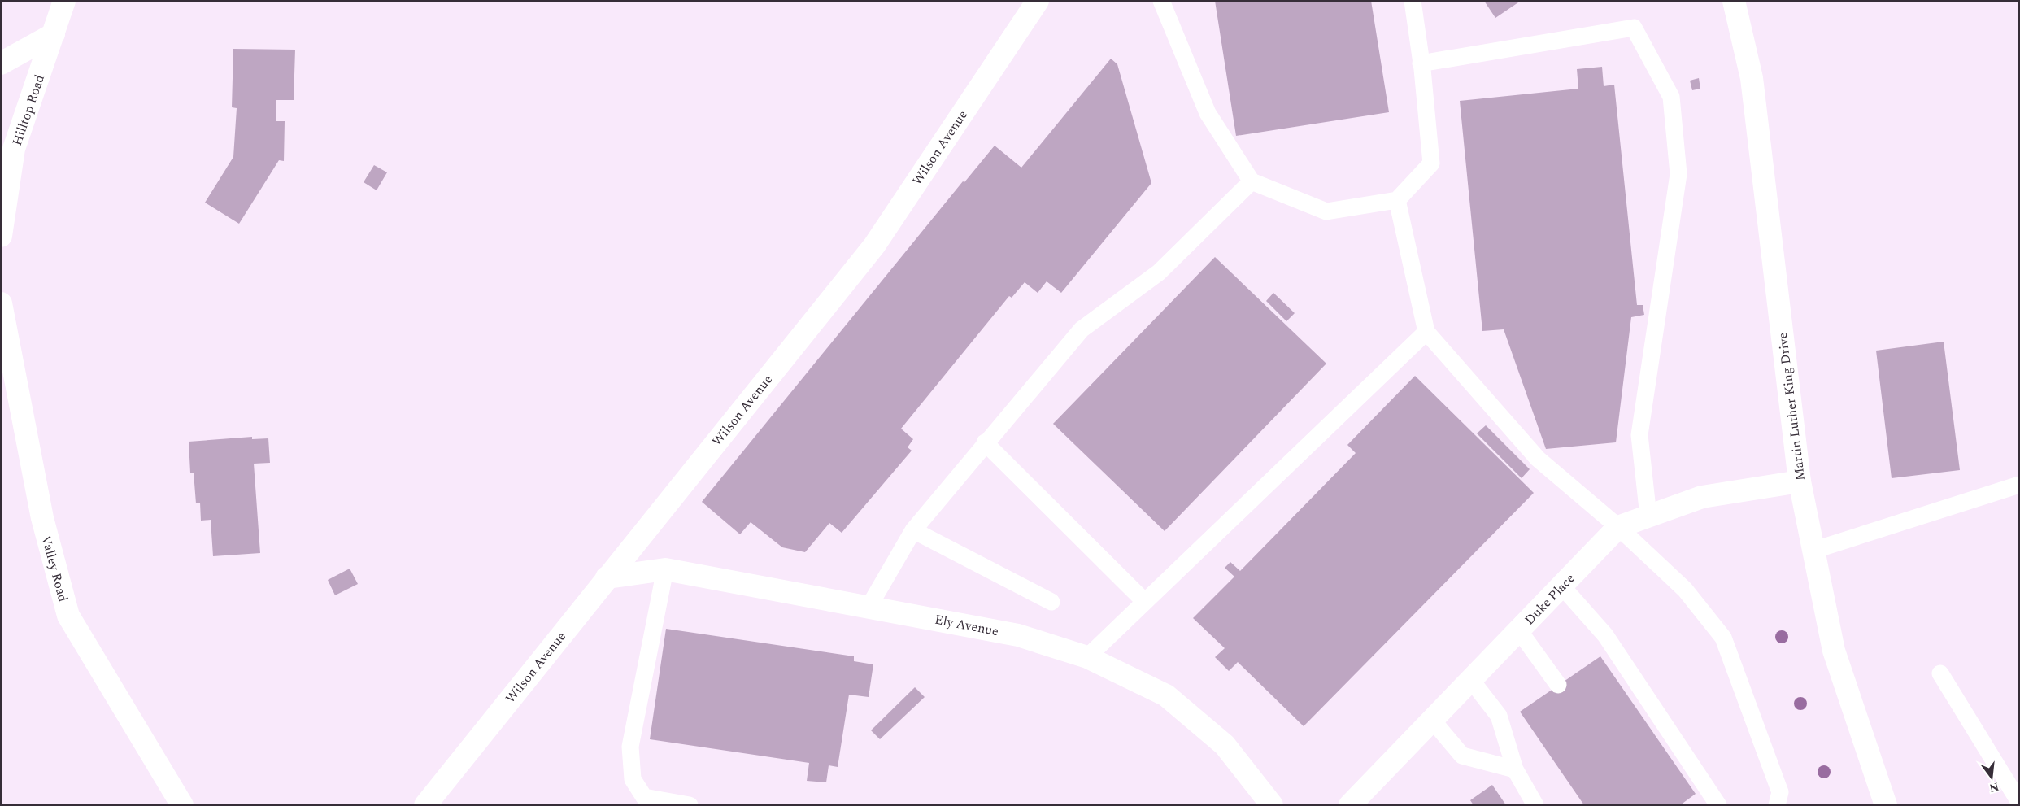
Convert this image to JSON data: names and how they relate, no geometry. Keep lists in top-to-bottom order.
{
  "streets": {
    "street": [
      "Hilltop Road",
      "Wilson Avenue",
      "Martin Luther King Drive",
      "Valley Road",
      "Duke Place",
      "Ely Avenue"
    ]
  },
  "crossings": [
    ["Wilson Avenue", "Ely Avenue"],
    ["Martin Luther King Drive", "Duke Place"]
  ],
  "north": "bottom"
}
